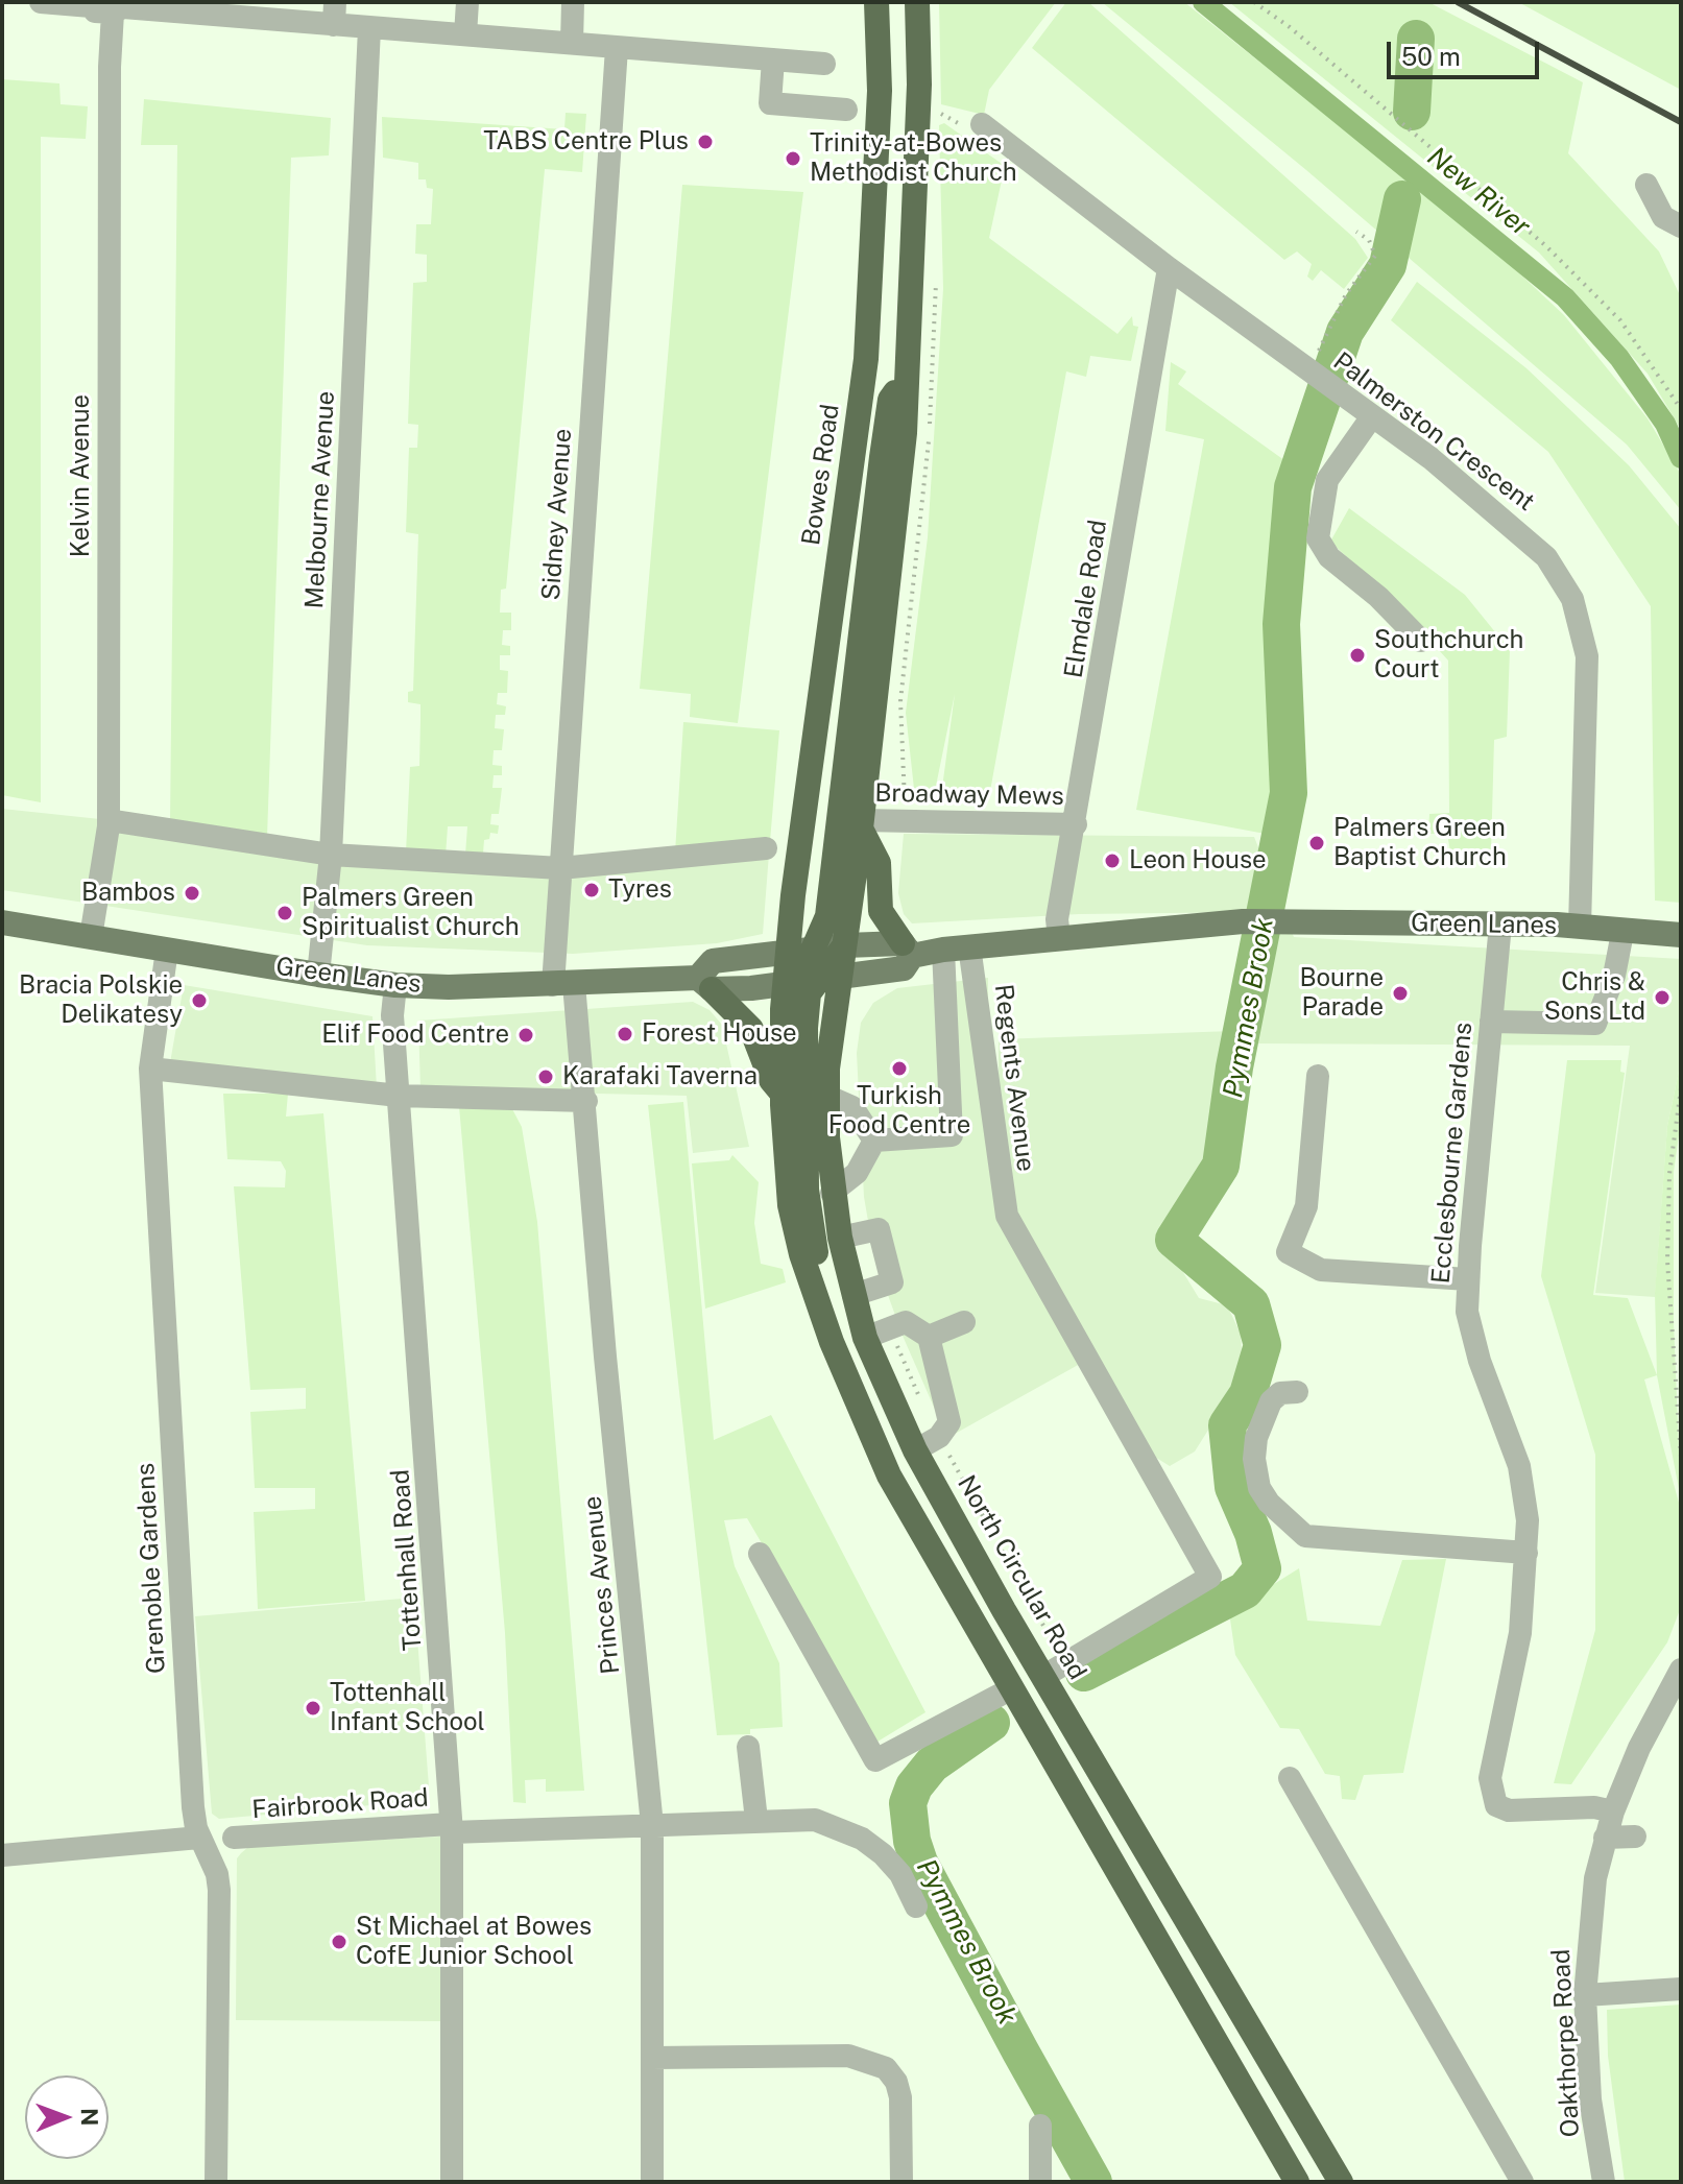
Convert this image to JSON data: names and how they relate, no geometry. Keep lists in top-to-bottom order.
{
  "streets": {
    "highway": ["Bowes Road", "North Circular Road"],
    "main road": ["Green Lanes"],
    "street": [
      "Palmerston Crescent",
      "Kelvin Avenue",
      "Melbourne Avenue",
      "Sidney Avenue",
      "Elmdale Road",
      "Broadway Mews",
      "Regents Avenue",
      "Ecclesbourne Gardens",
      "Tottenhall Road",
      "Grenoble Gardens",
      "Princes Avenue",
      "Fairbrook Road",
      "Oakthorpe Road"
    ]
  },
  "crossings": [
    ["Palmerston Crescent", "Elmdale Road"],
    ["Palmerston Crescent", "Green Lanes"],
    ["Bowes Road", "Green Lanes"],
    ["Kelvin Avenue", "Green Lanes"],
    ["Melbourne Avenue", "Green Lanes"],
    ["Sidney Avenue", "Green Lanes"],
    ["Sidney Avenue", "Princes Avenue"],
    ["Elmdale Road", "Broadway Mews"],
    ["Elmdale Road", "Green Lanes"],
    ["Green Lanes", "Regents Avenue"],
    ["Green Lanes", "Ecclesbourne Gardens"],
    ["Green Lanes", "Tottenhall Road"],
    ["Green Lanes", "Grenoble Gardens"],
    ["Green Lanes", "North Circular Road"],
    ["Green Lanes", "Princes Avenue"],
    ["Regents Avenue", "North Circular Road"],
    ["Ecclesbourne Gardens", "Oakthorpe Road"],
    ["Tottenhall Road", "Fairbrook Road"],
    ["Princes Avenue", "Fairbrook Road"]
  ],
  "water": ["New River", "Pymmes Brook"],
  "places": [
    "TABS Centre Plus",
    "Trinity-at-Bowes Methodist Church",
    "Southchurch Court",
    "Palmers Green Baptist Church",
    "Leon House",
    "Tyres",
    "Bambos",
    "Palmers Green Spiritualist Church",
    "Bourne Parade",
    "Chris & Sons Ltd",
    "Bracia Polskie Delikatesy",
    "Forest House",
    "Elif Food Centre",
    "Turkish Food Centre",
    "Karafaki Taverna",
    "Tottenhall Infant School",
    "St Michael at Bowes CofE Junior School"
  ],
  "scale_bar": "50 m",
  "north": "right"
}
